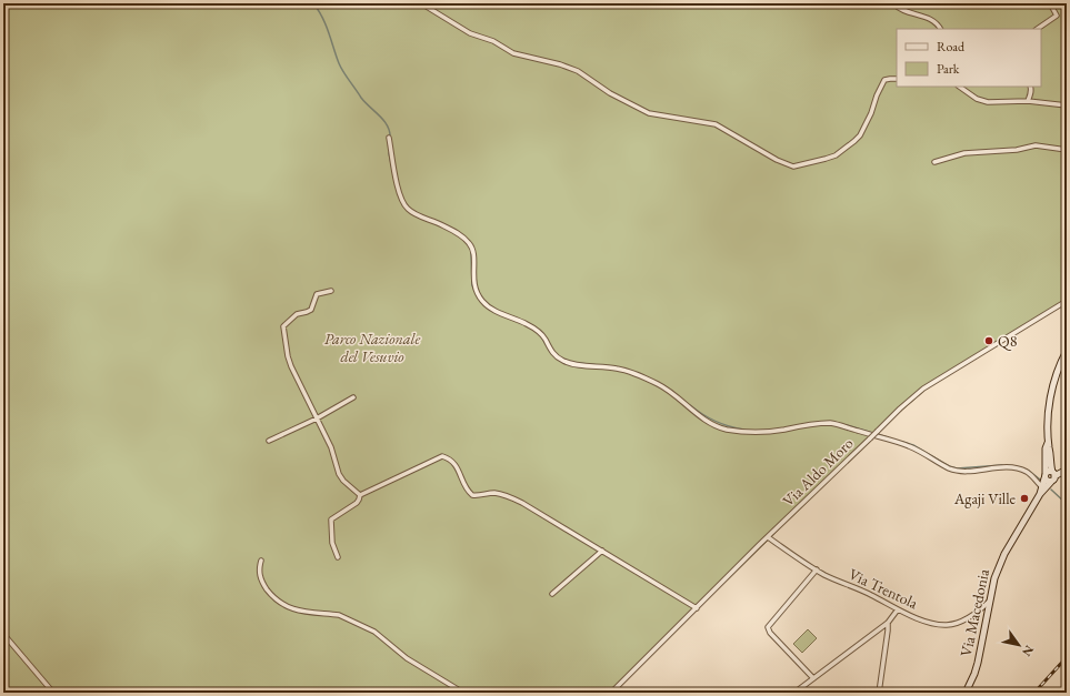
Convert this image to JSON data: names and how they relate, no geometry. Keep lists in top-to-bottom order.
{
  "streets": {
    "main road": ["Via Macedonia"],
    "street": ["Via Aldo Moro", "Via Trentola"]
  },
  "crossings": [
    ["Via Aldo Moro", "Via Trentola"],
    ["Via Trentola", "Via Macedonia"]
  ],
  "parks": ["Parco Nazionale del Vesuvio"],
  "places": ["Q8", "Agaji Ville"],
  "legend": ["Road", "Park"],
  "north": "bottom right"
}
